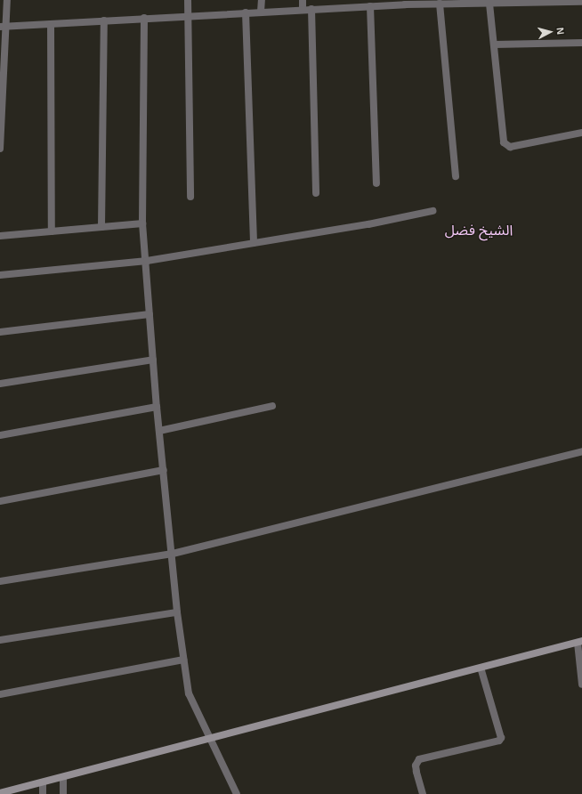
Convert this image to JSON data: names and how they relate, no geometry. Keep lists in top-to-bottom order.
{
  "districts": ["الشيخ فضل"],
  "north": "right"
}
